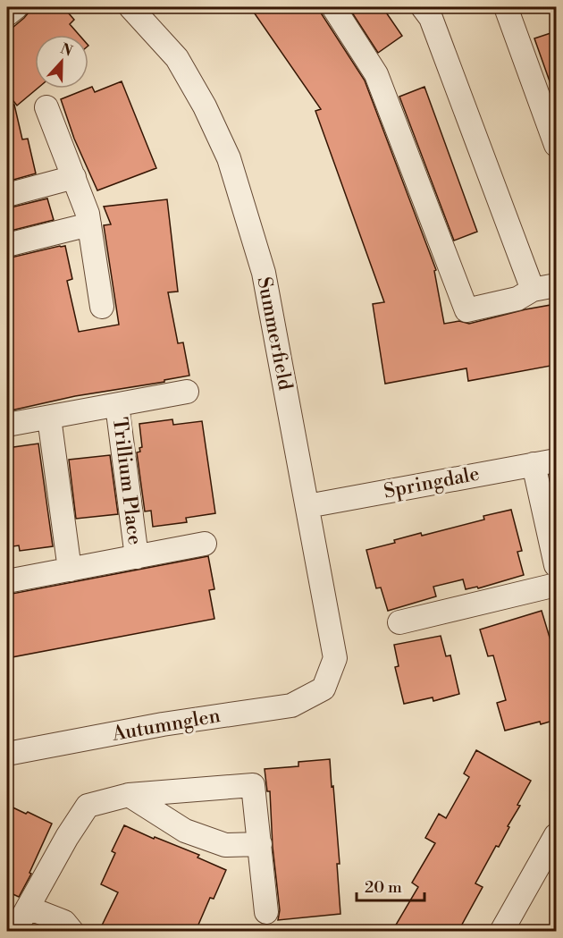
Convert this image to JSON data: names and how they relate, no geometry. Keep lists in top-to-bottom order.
{
  "streets": {
    "street": [
      "Summerfield",
      "Trillium Place",
      "Springdale",
      "Autumnglen"
    ]
  },
  "crossings": [
    ["Summerfield", "Springdale"],
    ["Summerfield", "Autumnglen"]
  ],
  "scale_bar": "20 m",
  "north": "top"
}
